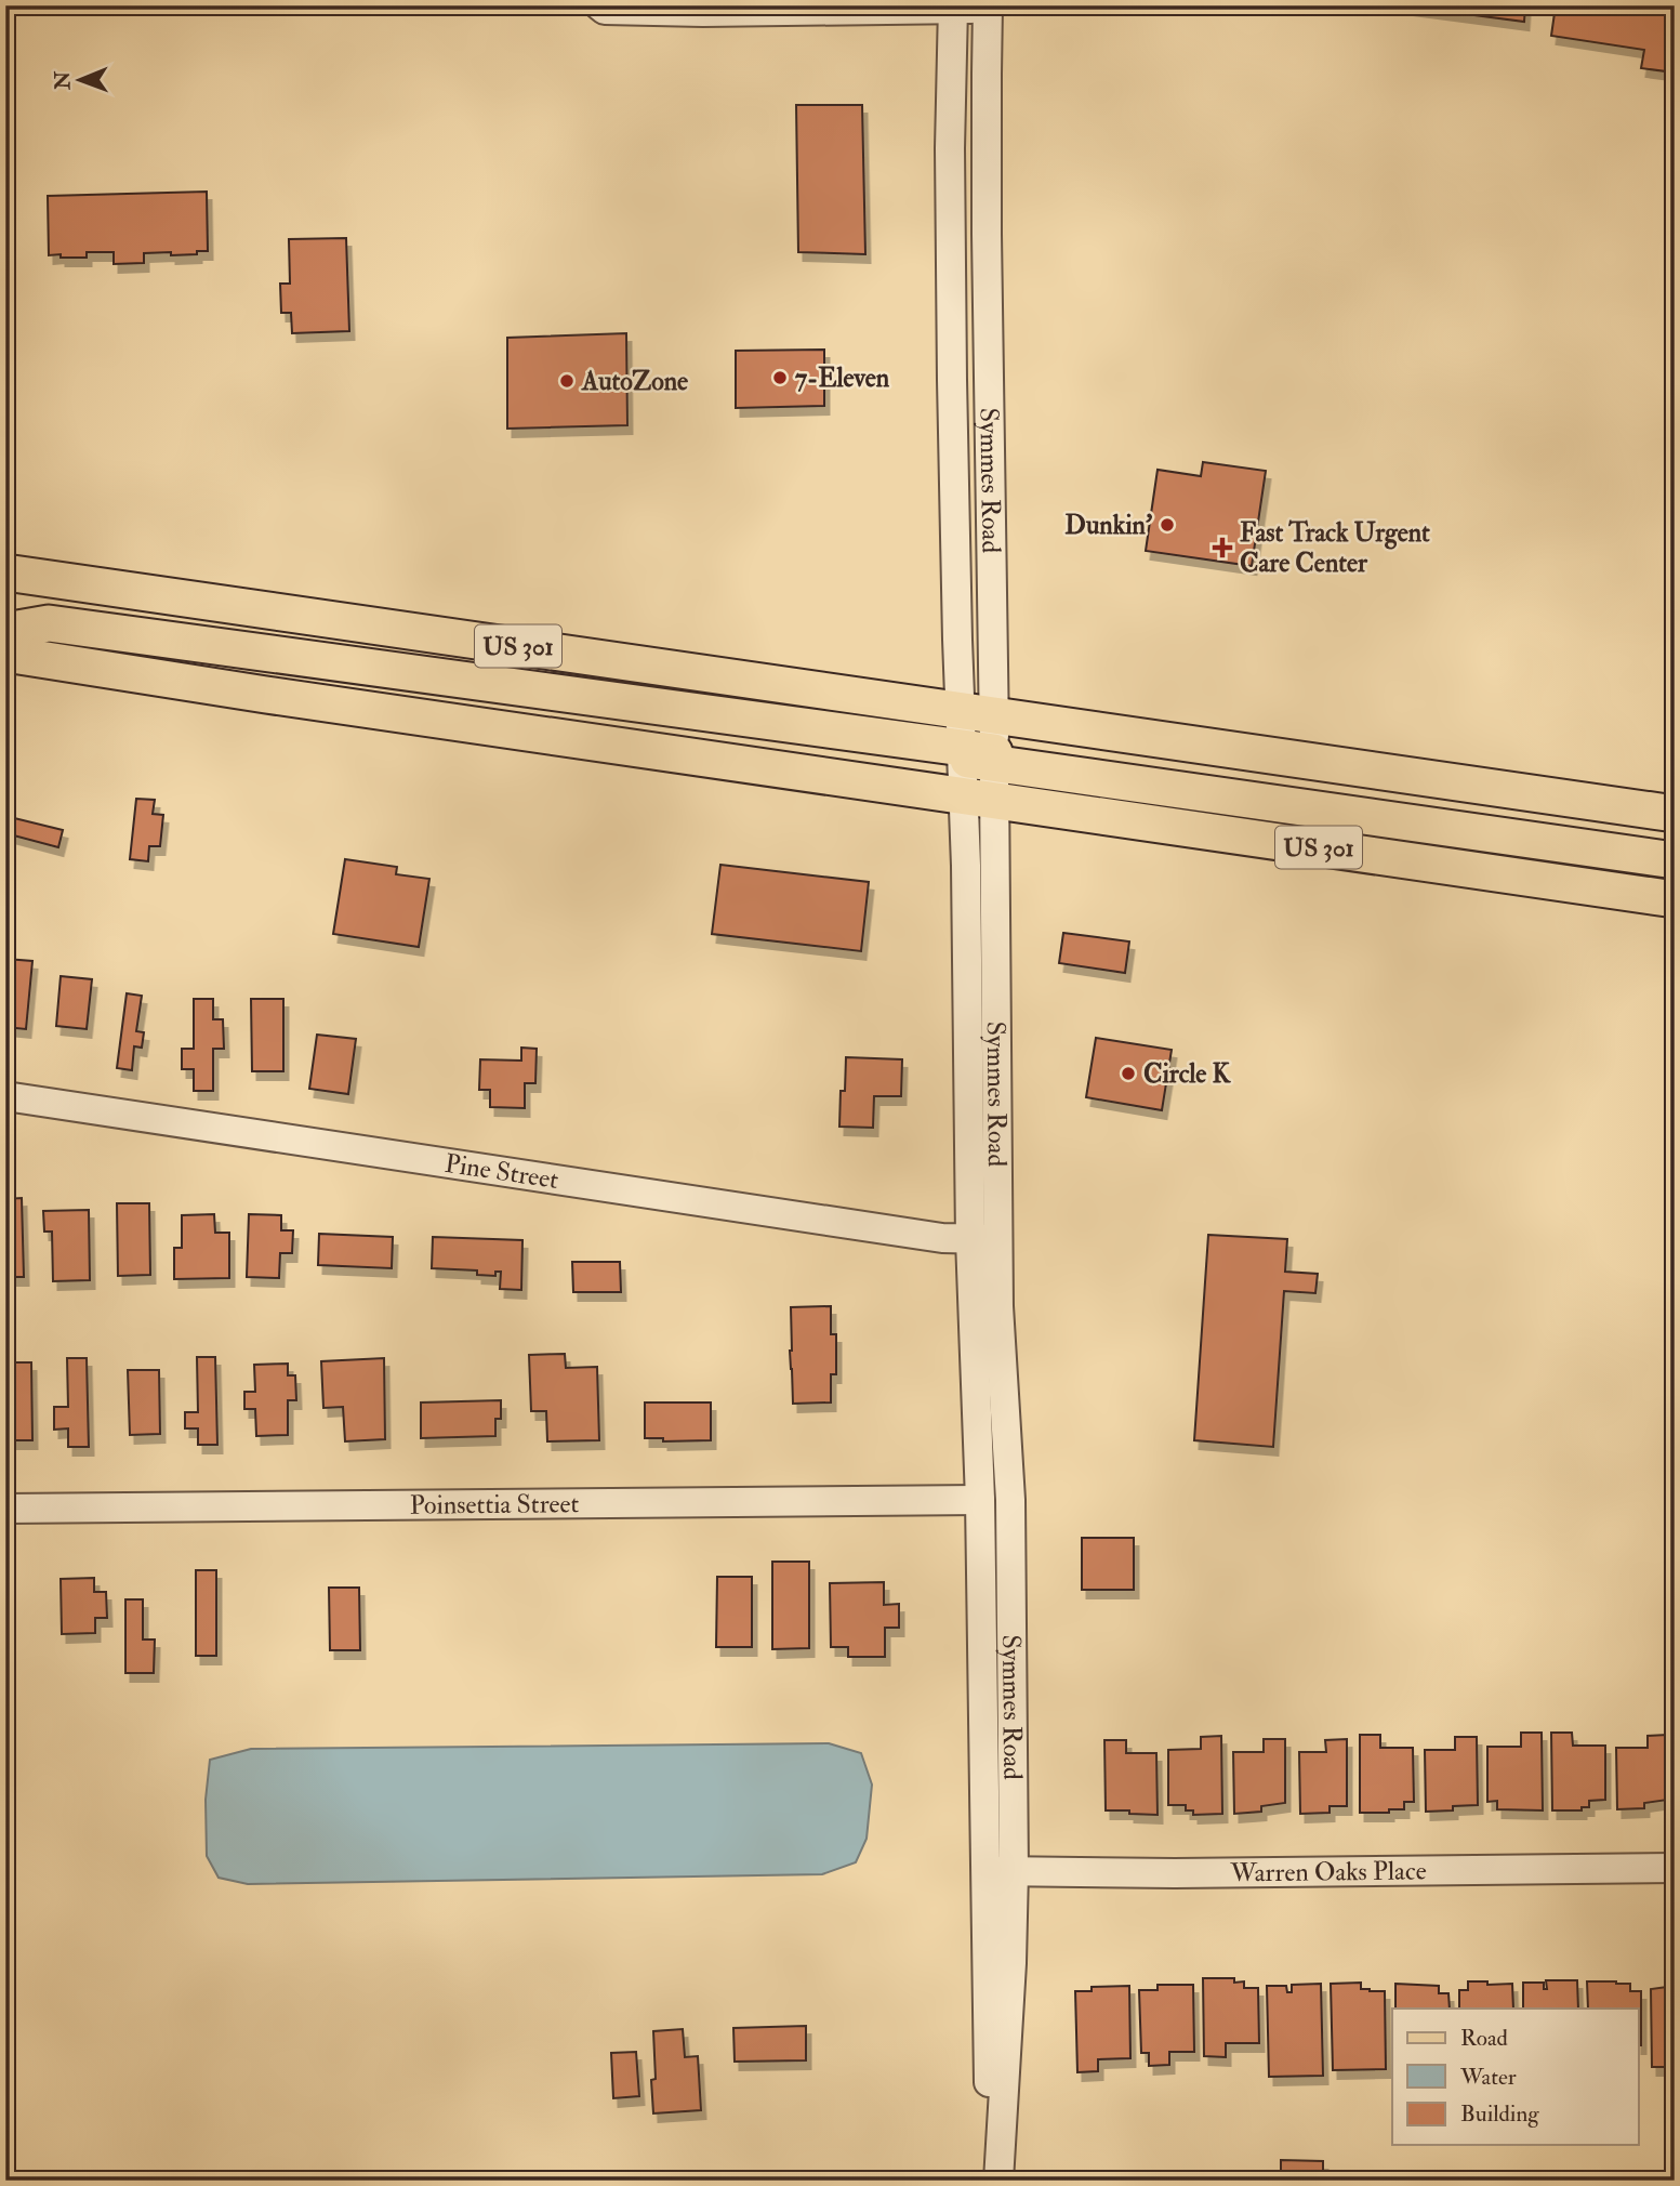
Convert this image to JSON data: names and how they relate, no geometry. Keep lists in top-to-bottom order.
{
  "streets": {
    "main road": ["US 301"],
    "street": [
      "Symmes Road",
      "Pine Street",
      "Poinsettia Street",
      "Warren Oaks Place"
    ]
  },
  "crossings": [
    ["Symmes Road", "US 301"],
    ["Symmes Road", "Pine Street"],
    ["Symmes Road", "Poinsettia Street"],
    ["Symmes Road", "Warren Oaks Place"]
  ],
  "places": {
    "other": [
      "7-Eleven",
      "AutoZone",
      "Dunkin'",
      "Circle K"
    ],
    "health": ["Fast Track Urgent Care Center"]
  },
  "legend": ["Road", "Water", "Building"],
  "north": "left"
}
